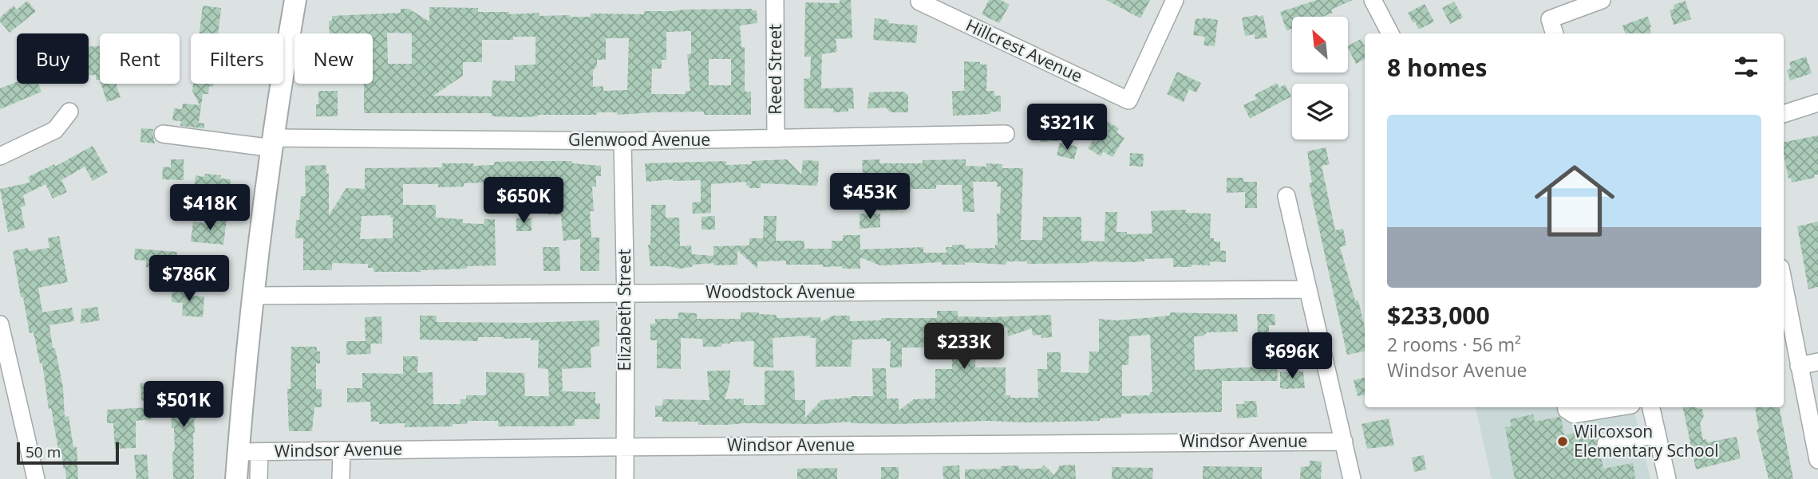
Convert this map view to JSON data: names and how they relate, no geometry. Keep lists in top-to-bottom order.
{
  "streets": {
    "street": [
      "Hillcrest Avenue",
      "Reed Street",
      "Glenwood Avenue",
      "Woodstock Avenue",
      "Elizabeth Street",
      "Windsor Avenue"
    ]
  },
  "crossings": [
    ["Reed Street", "Glenwood Avenue"],
    ["Glenwood Avenue", "Elizabeth Street"],
    ["Woodstock Avenue", "Elizabeth Street"],
    ["Elizabeth Street", "Windsor Avenue"]
  ],
  "places": ["Wilcoxson Elementary School"],
  "scale_bar": "50 m",
  "north": "top left",
  "page": {
    "chip": [
      "Buy",
      "Rent",
      "Filters",
      "New"
    ],
    "heading": "8 homes",
    "list": [
      {
        "name": "$233,000",
        "note": "2 rooms · 56 m² · Windsor Avenue"
      }
    ],
    "price": [
      "$321K",
      "$453K",
      "$650K",
      "$418K",
      "$786K",
      "$233K",
      "$696K",
      "$501K"
    ],
    "scale": "50 m"
  }
}
